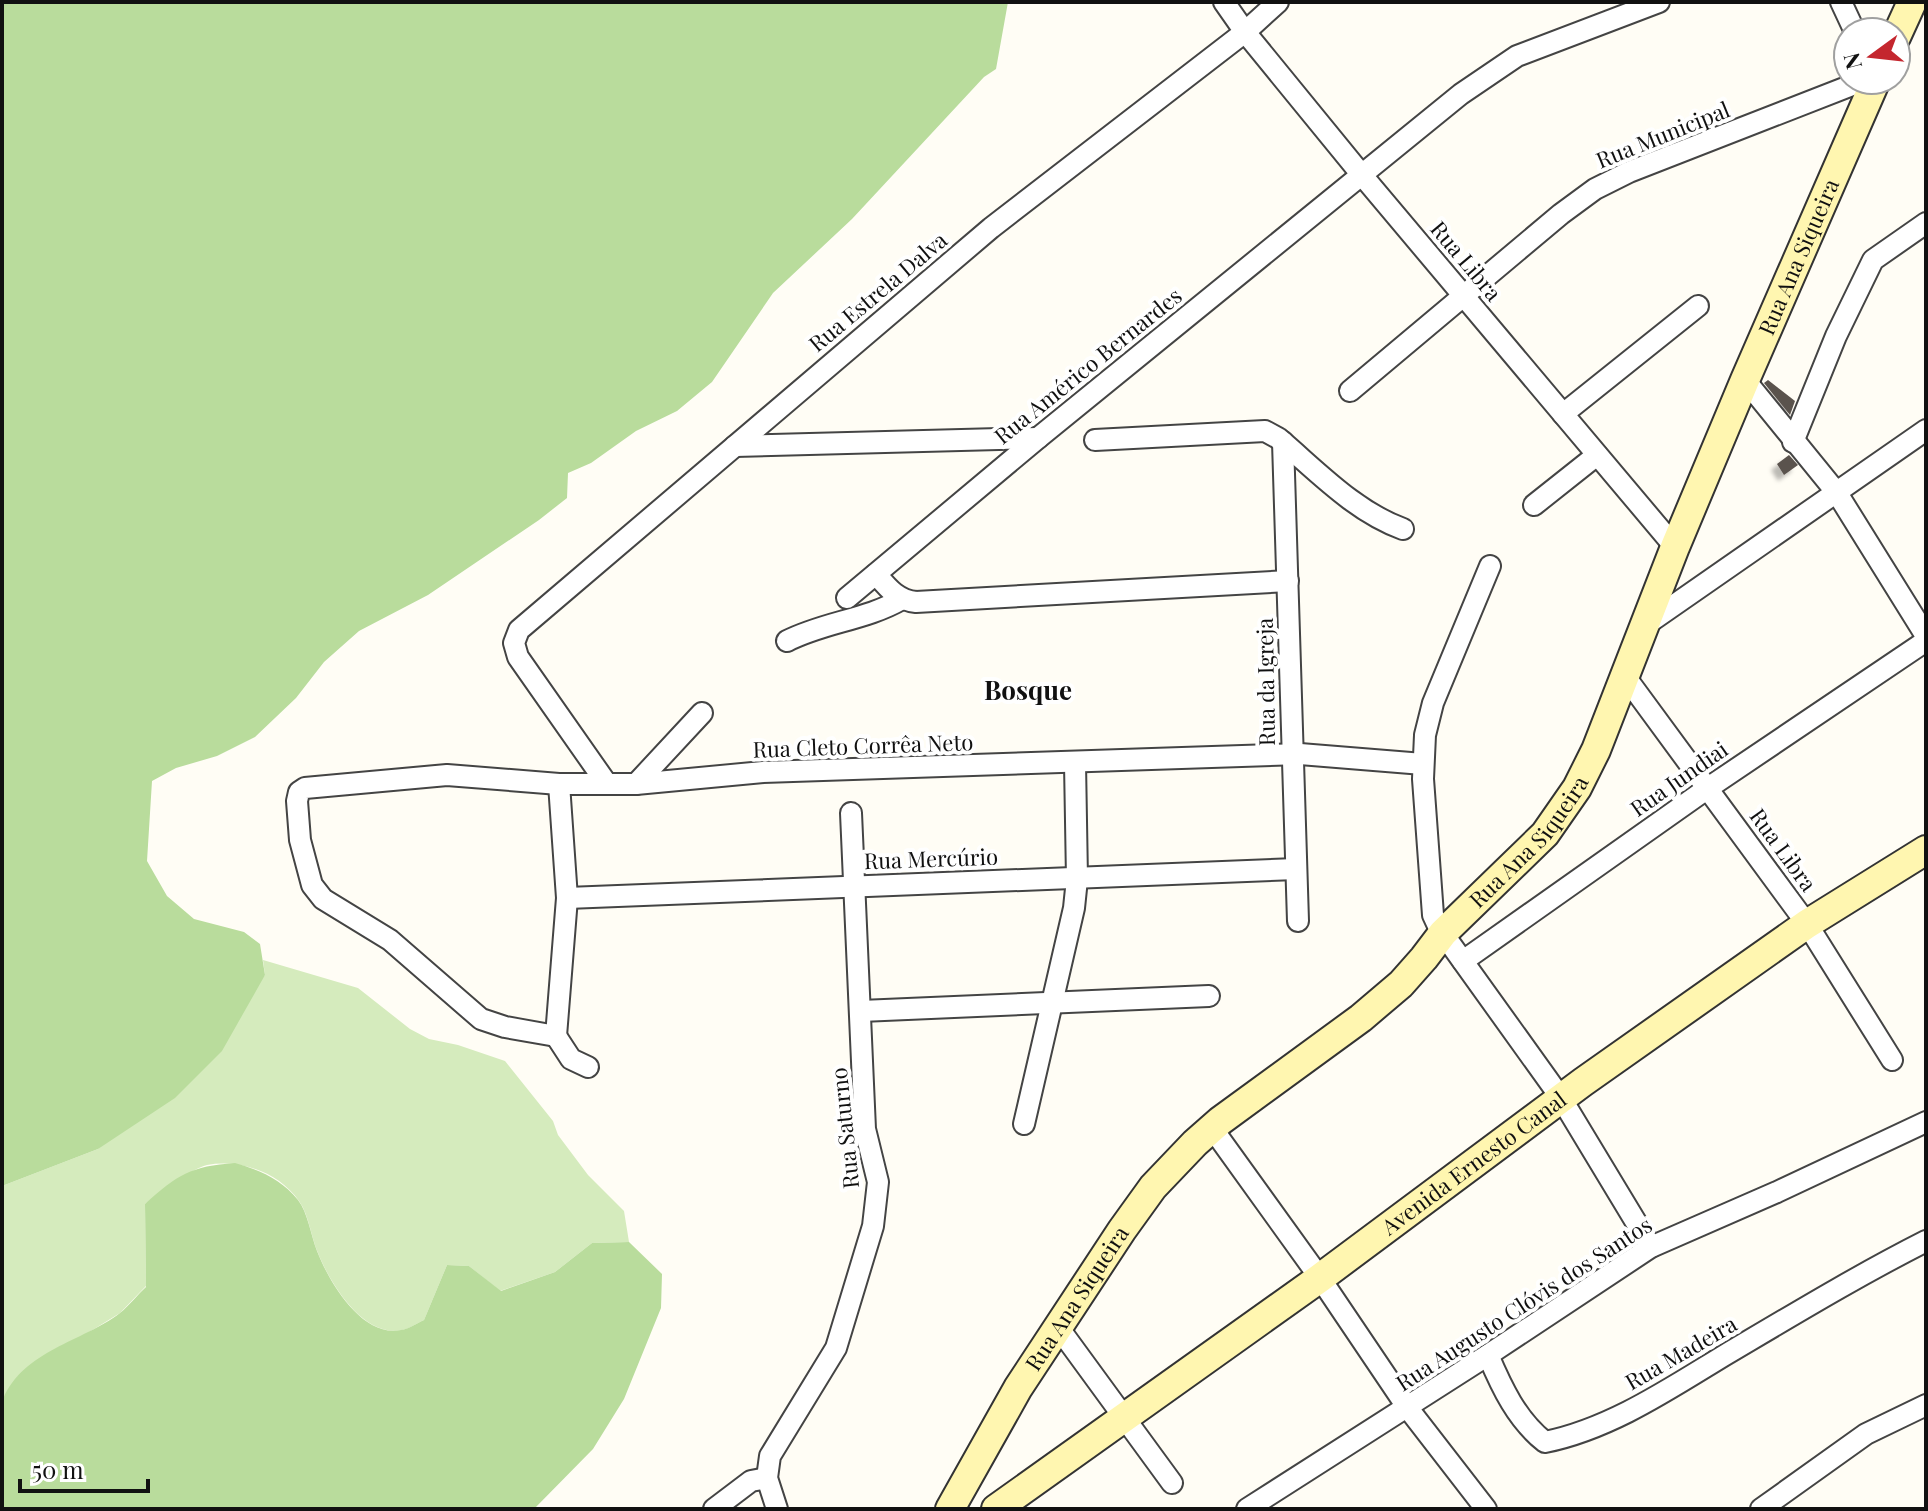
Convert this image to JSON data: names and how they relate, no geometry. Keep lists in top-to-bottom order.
{
  "streets": {
    "street": [
      "Rua Municipal",
      "Rua Ana Siqueira",
      "Rua Libra",
      "Rua Estrela Dalva",
      "Rua Américo Bernardes",
      "Rua da Igreja",
      "Rua Cleto Corrêa Neto",
      "Rua Jundiai",
      "Rua Mercúrio",
      "Rua Saturno",
      "Avenida Ernesto Canal",
      "Rua Augusto Clóvis dos Santos",
      "Rua Madeira"
    ]
  },
  "crossings": [
    ["Rua Municipal", "Rua Libra"],
    ["Rua Ana Siqueira", "Rua Libra"],
    ["Rua Ana Siqueira", "Avenida Ernesto Canal"],
    ["Rua Libra", "Rua Estrela Dalva"],
    ["Rua Libra", "Rua Américo Bernardes"],
    ["Rua Libra", "Rua Jundiai"],
    ["Rua Libra", "Avenida Ernesto Canal"],
    ["Rua Estrela Dalva", "Rua Cleto Corrêa Neto"],
    ["Rua da Igreja", "Rua Cleto Corrêa Neto"],
    ["Rua da Igreja", "Rua Mercúrio"],
    ["Rua Mercúrio", "Rua Saturno"],
    ["Rua Augusto Clóvis dos Santos", "Rua Madeira"]
  ],
  "districts": ["Bosque"],
  "scale_bar": "50 m",
  "north": "left"
}
